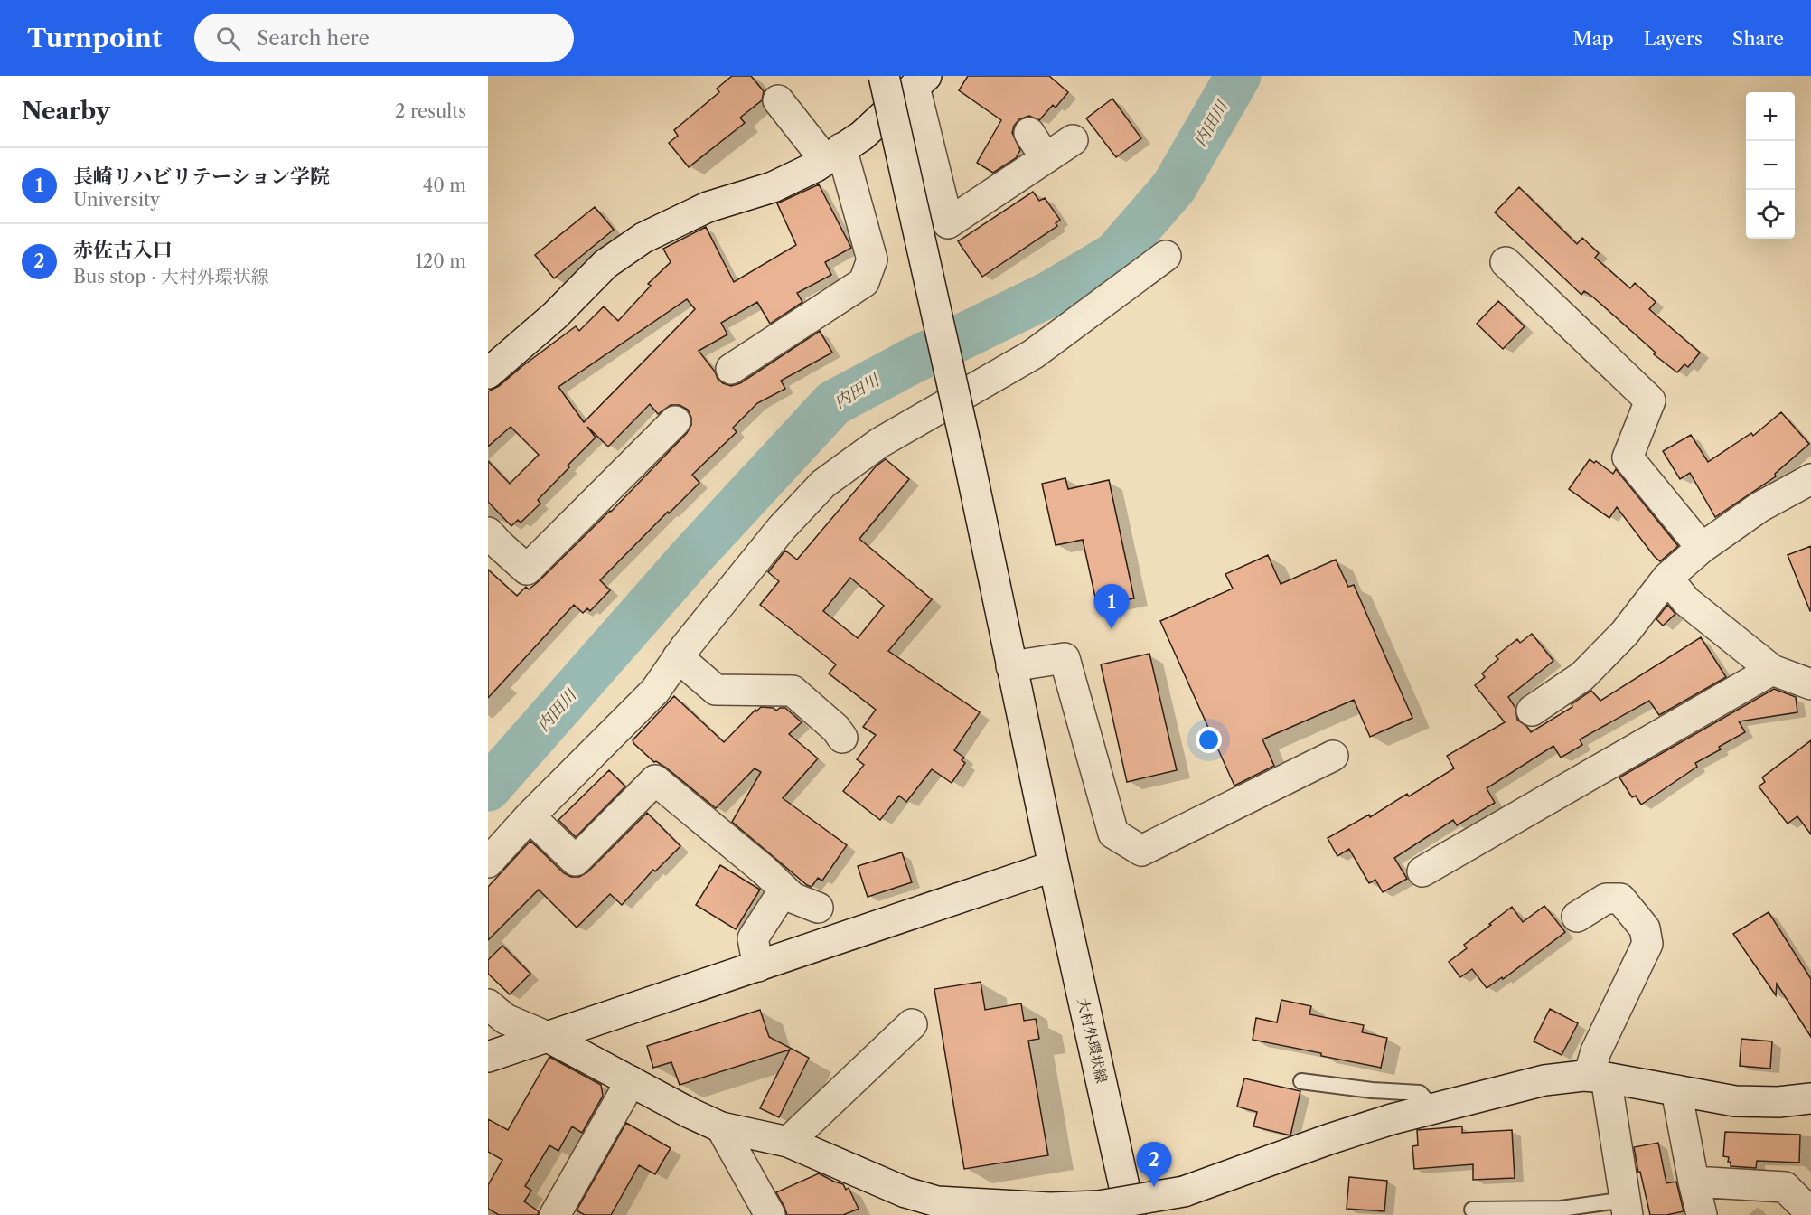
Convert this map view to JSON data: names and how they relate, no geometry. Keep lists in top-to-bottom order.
{
  "streets": {
    "street": ["大村外環状線"]
  },
  "water": ["内田川"],
  "page": {
    "header": "Turnpoint",
    "search": "Search here",
    "nav": ["Map", "Layers", "Share"],
    "heading": ["Nearby", "2 results"],
    "map_buttons": ["+", "−"],
    "list": [
      {
        "mark": "1",
        "name": "長崎リハビリテーション学院",
        "note": "University",
        "value": "40 m"
      },
      {
        "mark": "2",
        "name": "赤佐古入口",
        "note": "Bus stop · 大村外環状線",
        "value": "120 m"
      }
    ],
    "pins": ["1", "2"]
  }
}
